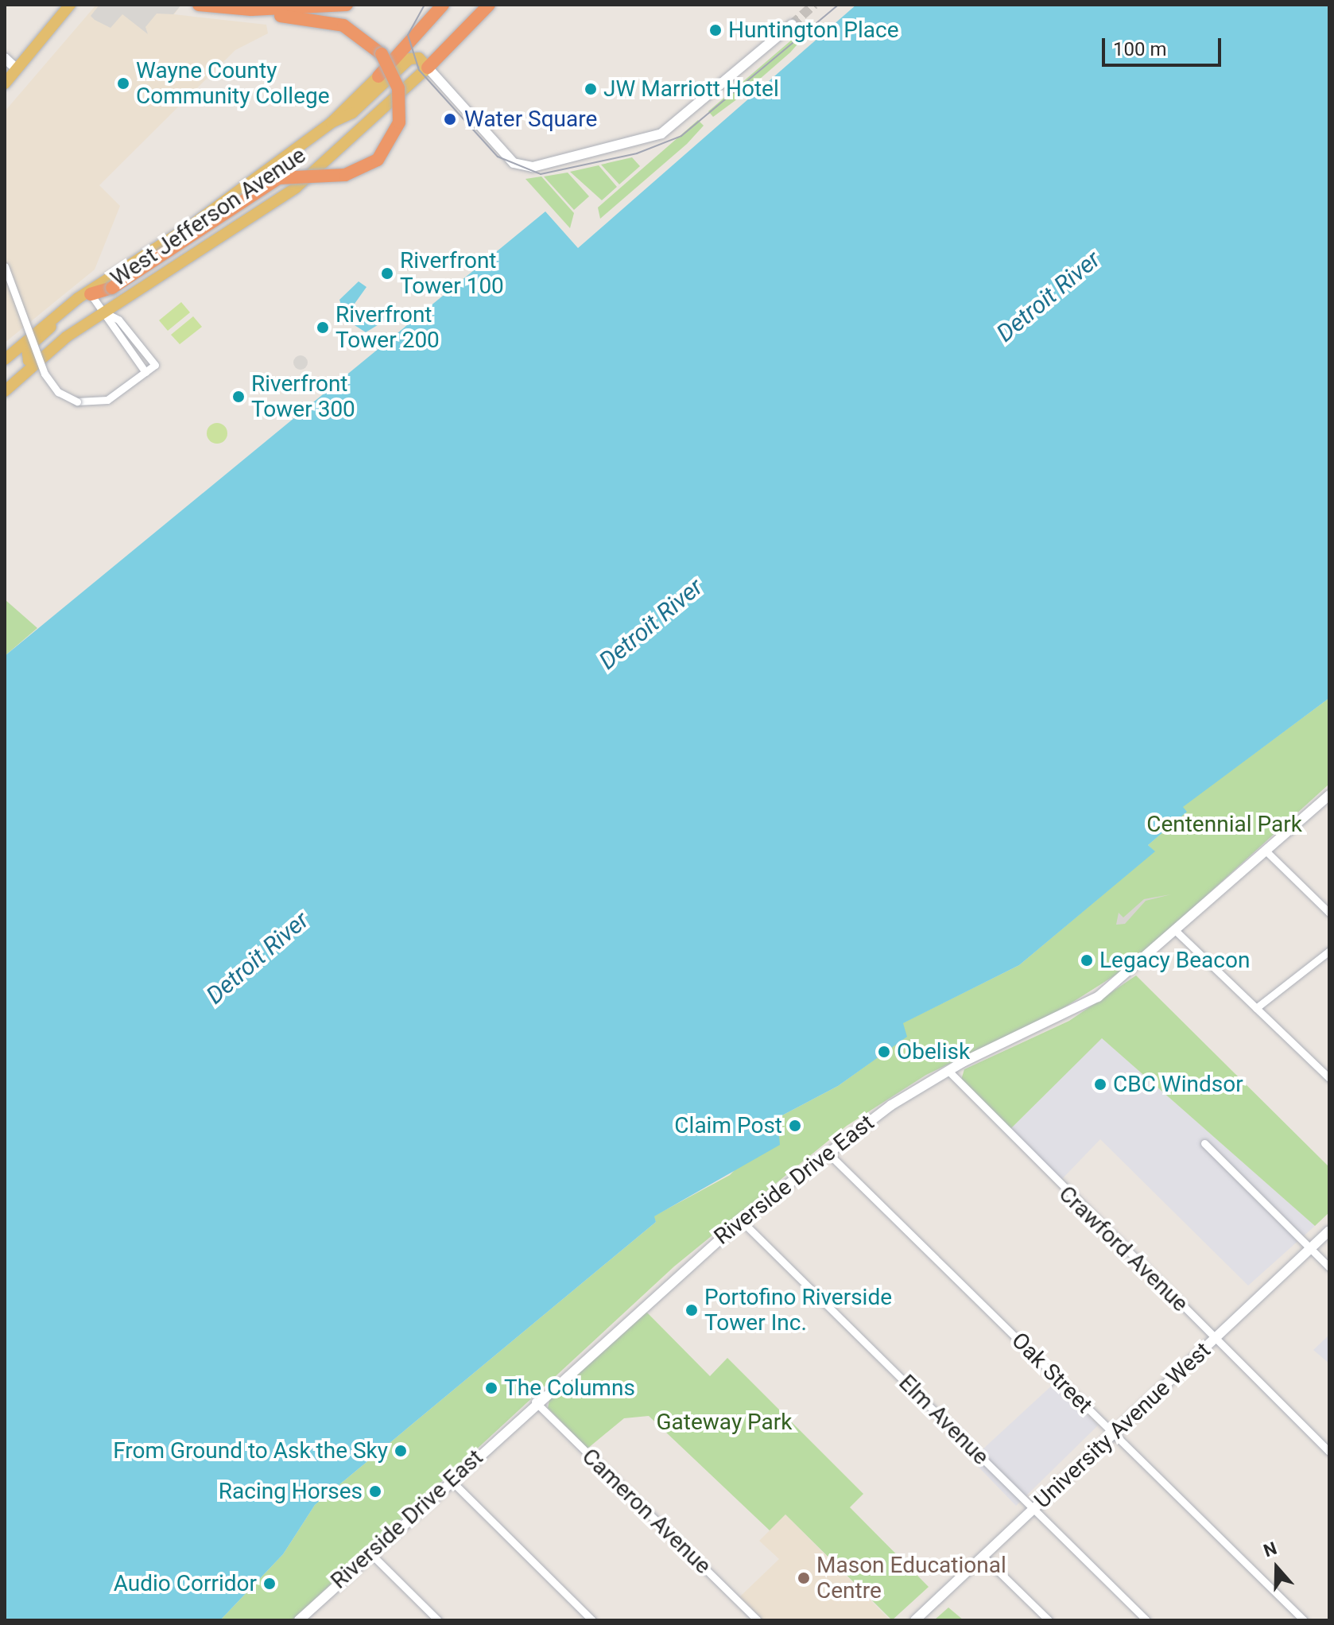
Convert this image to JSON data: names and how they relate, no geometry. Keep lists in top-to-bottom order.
{
  "streets": {
    "main road": ["West Jefferson Avenue", "Riverside Drive East", "University Avenue West"],
    "street": [
      "Crawford Avenue",
      "Oak Street",
      "Elm Avenue",
      "Cameron Avenue"
    ]
  },
  "crossings": [
    ["Riverside Drive East", "Crawford Avenue"],
    ["Riverside Drive East", "Oak Street"],
    ["Riverside Drive East", "Elm Avenue"],
    ["Riverside Drive East", "Cameron Avenue"],
    ["Crawford Avenue", "University Avenue West"],
    ["Oak Street", "University Avenue West"],
    ["Elm Avenue", "University Avenue West"]
  ],
  "water": ["Detroit River"],
  "parks": ["Centennial Park", "Gateway Park"],
  "places": [
    "Huntington Place",
    "Wayne County Community College",
    "JW Marriott Hotel",
    "Water Square",
    "Riverfront Tower 100",
    "Riverfront Tower 200",
    "Riverfront Tower 300",
    "Legacy Beacon",
    "Obelisk",
    "CBC Windsor",
    "Claim Post",
    "Portofino Riverside Tower Inc.",
    "The Columns",
    "From Ground to Ask the Sky",
    "Racing Horses",
    "Mason Educational Centre",
    "Audio Corridor"
  ],
  "scale_bar": "100 m",
  "north": "top"
}
